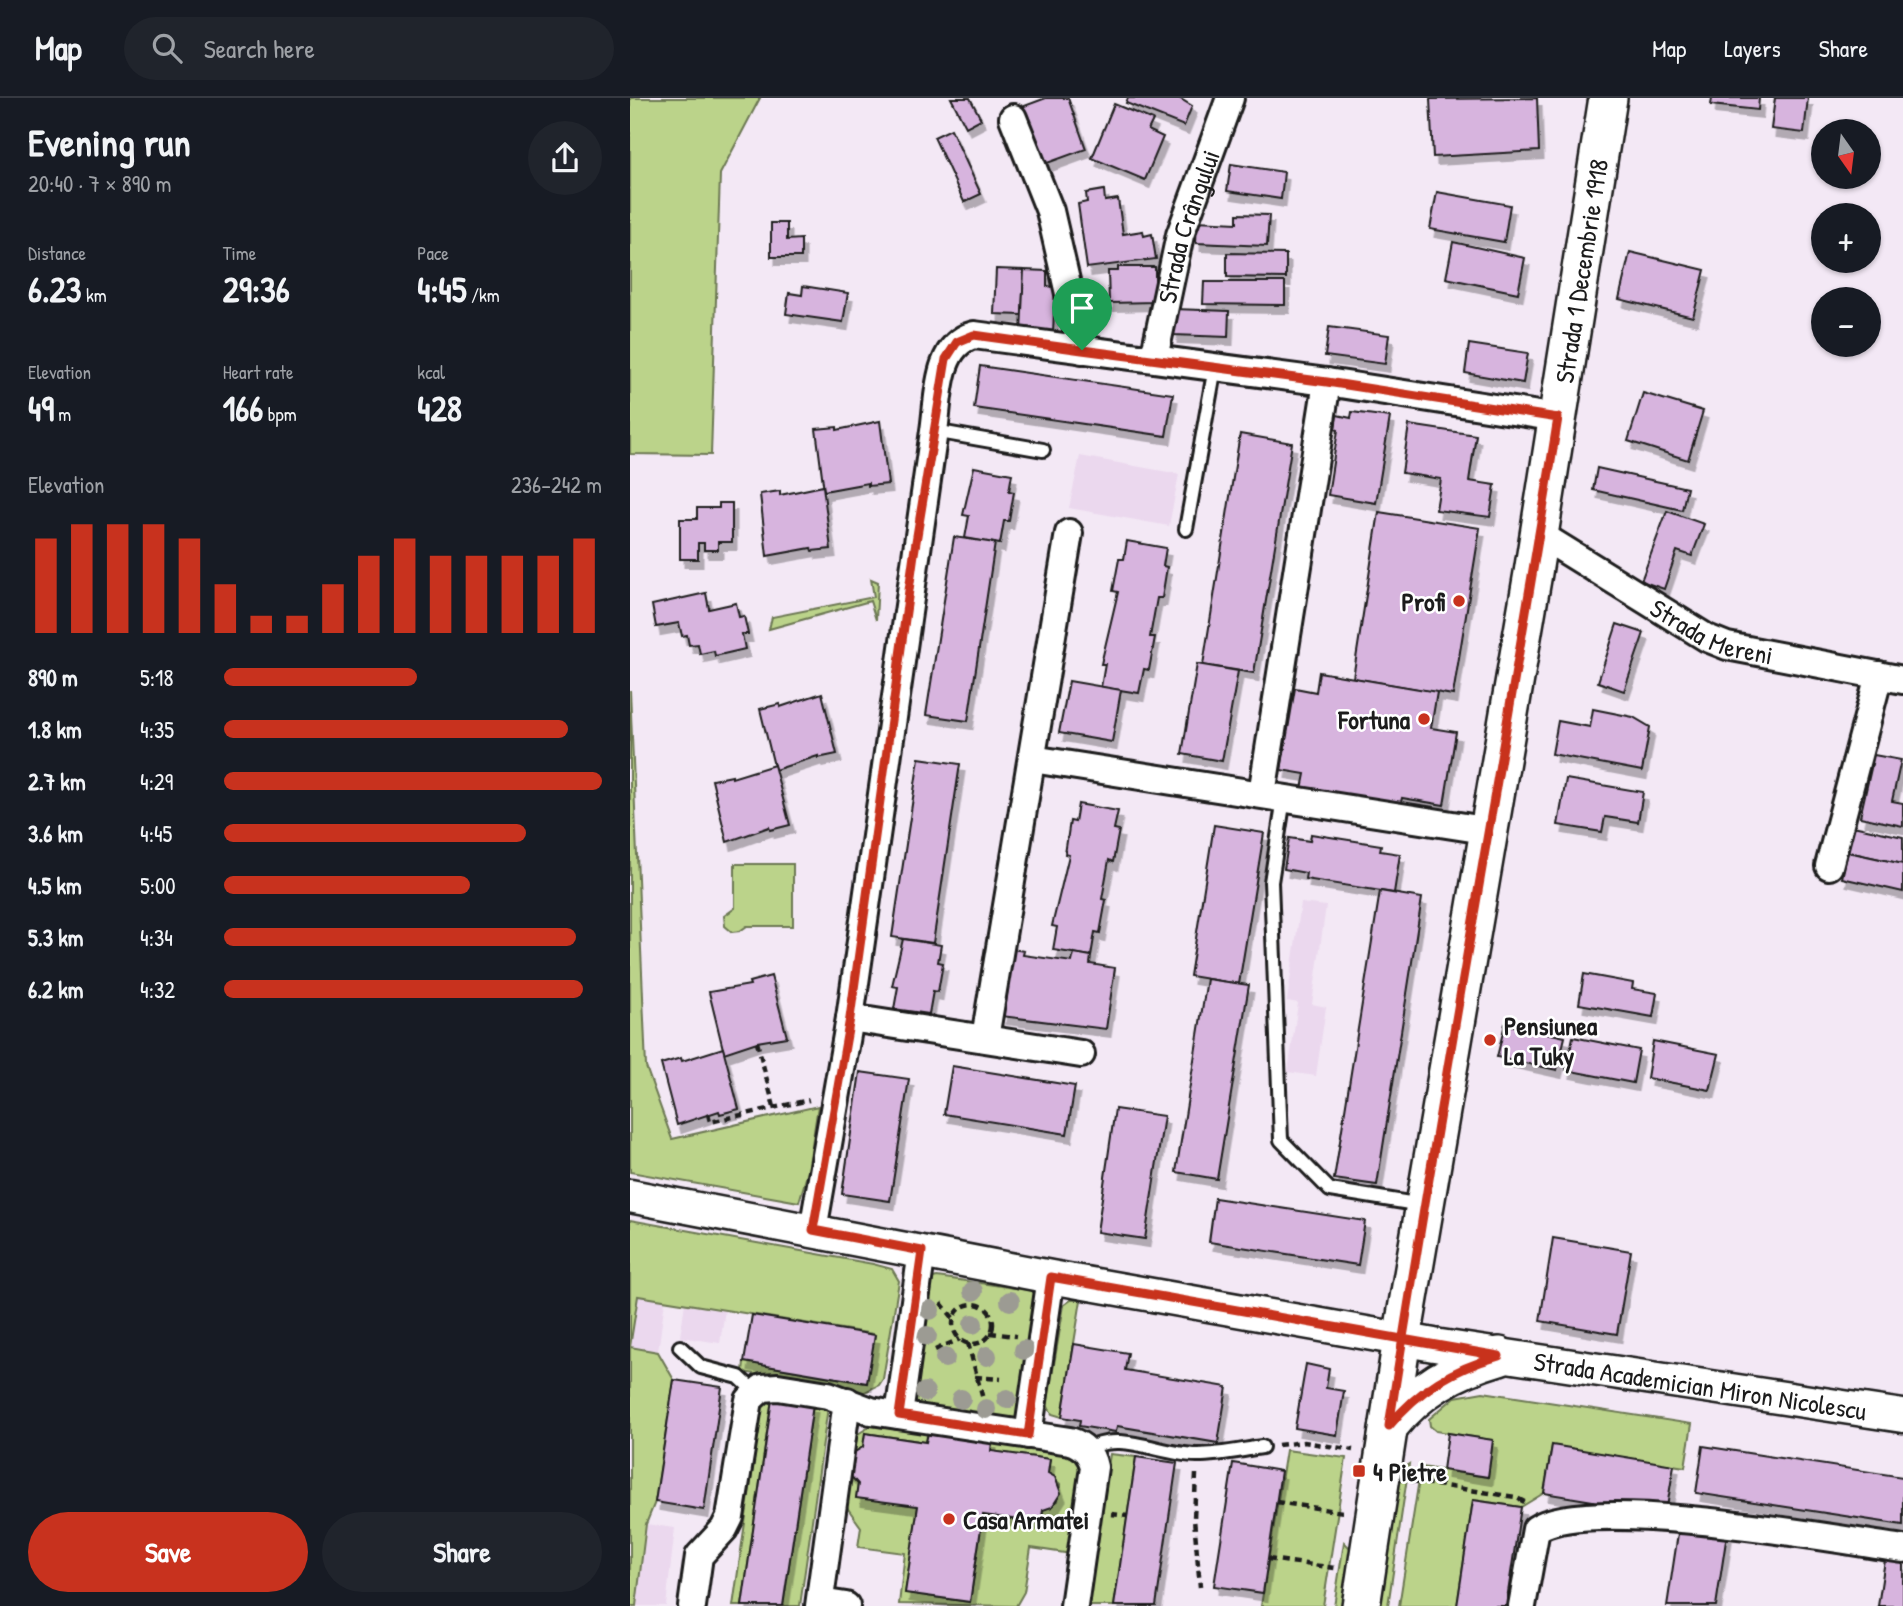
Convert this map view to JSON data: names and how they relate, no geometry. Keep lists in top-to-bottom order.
{
  "streets": {
    "main road": ["Strada 1 Decembrie 1918"],
    "street": ["Strada Crângului", "Strada Mereni", "Strada Academician Miron Nicolescu"]
  },
  "crossings": [
    ["Strada 1 Decembrie 1918", "Strada Mereni"],
    ["Strada 1 Decembrie 1918", "Strada Academician Miron Nicolescu"]
  ],
  "places": {
    "other": [
      "Profi",
      "Fortuna",
      "Pensiunea La Tuky",
      "Casa Armatei"
    ],
    "transit": ["4 Pietre"]
  },
  "north": "bottom",
  "page": {
    "header": "Map",
    "search": "Search here",
    "nav": ["Map", "Layers", "Share"],
    "heading": ["Evening run", "20:40 · 7 × 890 m"],
    "map_buttons": ["+", "−"],
    "stats": [
      ["Distance", "6.23 km"],
      ["Time", "29:36"],
      ["Pace", "4:45 /km"],
      ["Elevation", "49 m"],
      ["Heart rate", "166 bpm"],
      ["kcal", "428"]
    ],
    "chart": ["Elevation", "236–242 m"],
    "list": [
      {
        "name": "890 m",
        "note": "5:18"
      },
      {
        "name": "1.8 km",
        "note": "4:35"
      },
      {
        "name": "2.7 km",
        "note": "4:29"
      },
      {
        "name": "3.6 km",
        "note": "4:45"
      },
      {
        "name": "4.5 km",
        "note": "5:00"
      },
      {
        "name": "5.3 km",
        "note": "4:34"
      },
      {
        "name": "6.2 km",
        "note": "4:32"
      }
    ],
    "buttons": ["Save", "Share"]
  }
}
